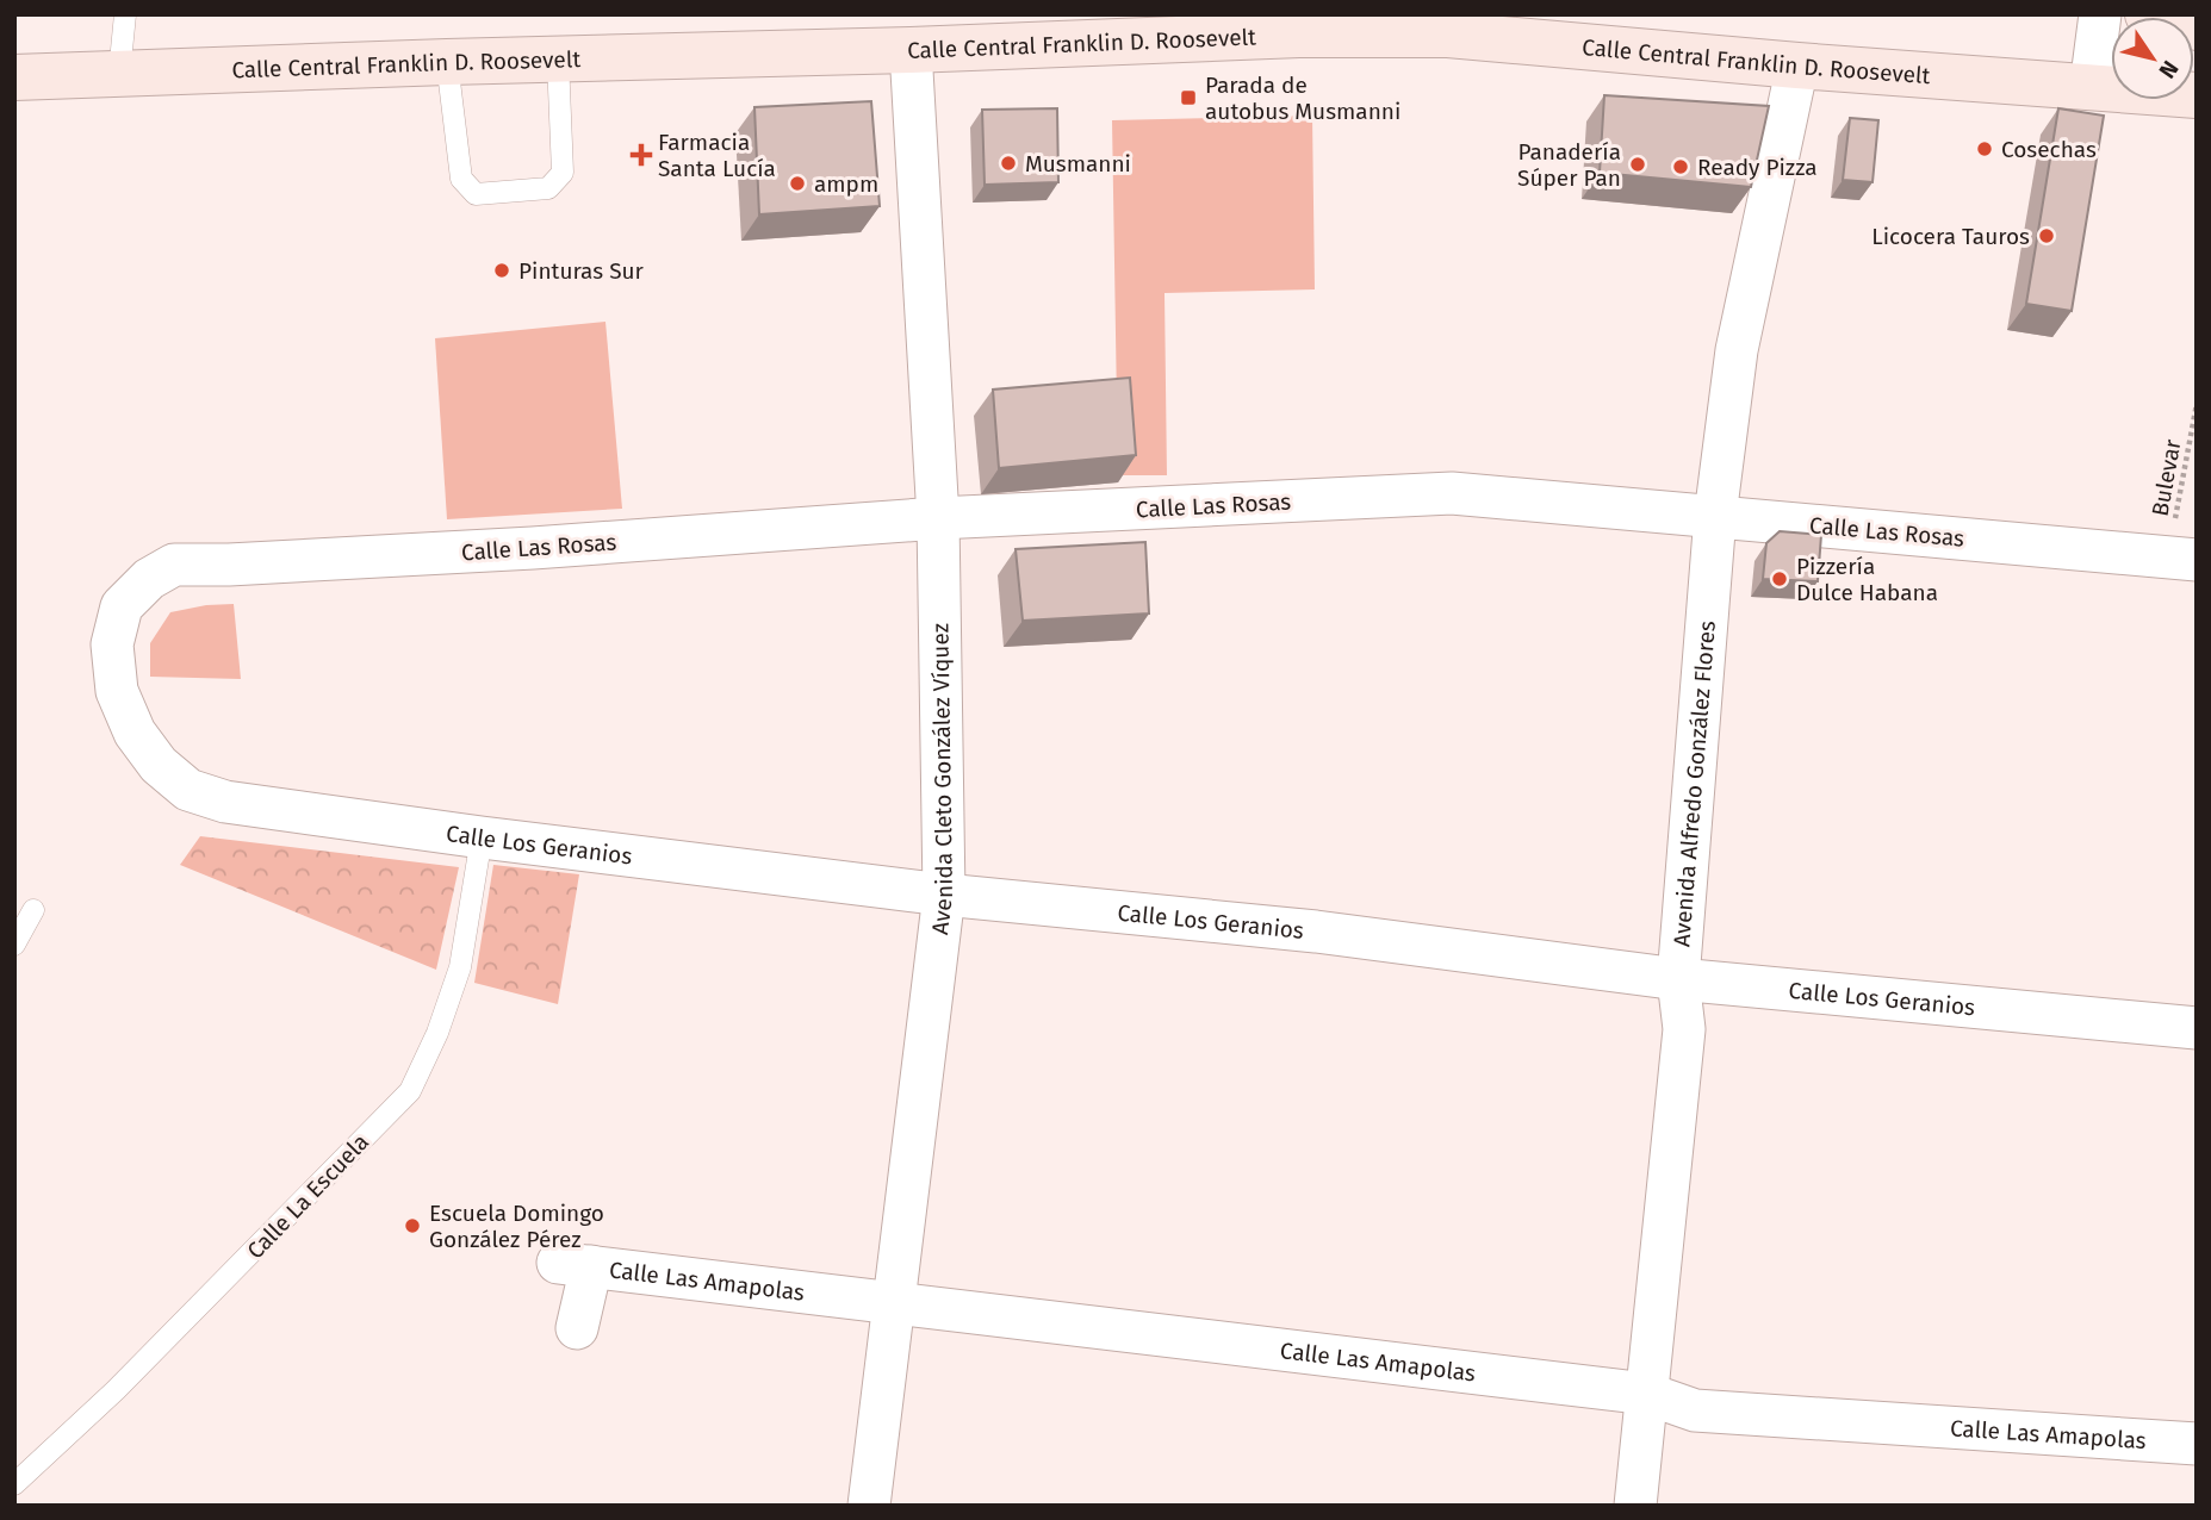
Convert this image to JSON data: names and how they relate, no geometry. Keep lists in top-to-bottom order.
{
  "streets": {
    "main road": ["Calle Central Franklin D. Roosevelt"],
    "street": [
      "Calle Las Rosas",
      "Avenida Cleto González Víquez",
      "Avenida Alfredo González Flores",
      "Calle Los Geranios",
      "Calle Las Amapolas"
    ],
    "lane": ["Calle La Escuela"],
    "path": ["Bulevar"]
  },
  "crossings": [
    ["Calle Central Franklin D. Roosevelt", "Avenida Cleto González Víquez"],
    ["Calle Central Franklin D. Roosevelt", "Avenida Alfredo González Flores"],
    ["Bulevar", "Calle Las Rosas"],
    ["Calle Las Rosas", "Avenida Cleto González Víquez"],
    ["Calle Las Rosas", "Avenida Alfredo González Flores"],
    ["Calle Las Rosas", "Calle Los Geranios"],
    ["Avenida Cleto González Víquez", "Calle Los Geranios"],
    ["Avenida Cleto González Víquez", "Calle Las Amapolas"],
    ["Avenida Alfredo González Flores", "Calle Los Geranios"],
    ["Avenida Alfredo González Flores", "Calle Las Amapolas"],
    ["Calle Los Geranios", "Calle La Escuela"]
  ],
  "places": {
    "transit": ["Parada de autobus Musmanni"],
    "other": [
      "Cosechas",
      "Musmanni",
      "Panadería Súper Pan",
      "Ready Pizza",
      "ampm",
      "Licocera Tauros",
      "Pinturas Sur",
      "Pizzería Dulce Habana",
      "Escuela Domingo González Pérez"
    ],
    "health": ["Farmacia Santa Lucía"]
  },
  "north": "bottom right"
}
